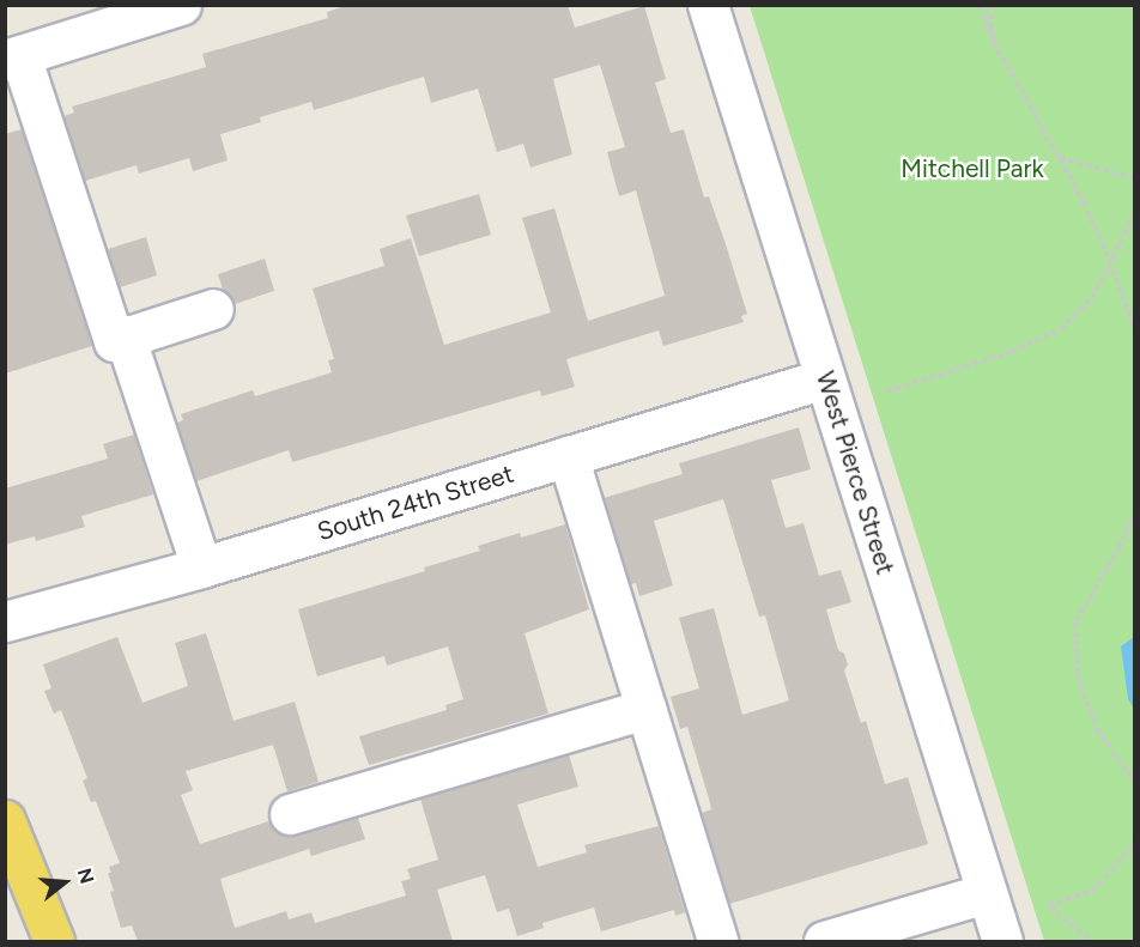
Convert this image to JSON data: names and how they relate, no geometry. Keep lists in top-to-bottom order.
{
  "streets": {
    "street": ["West Pierce Street", "South 24th Street"]
  },
  "crossings": [
    ["West Pierce Street", "South 24th Street"]
  ],
  "parks": ["Mitchell Park"],
  "north": "right"
}
